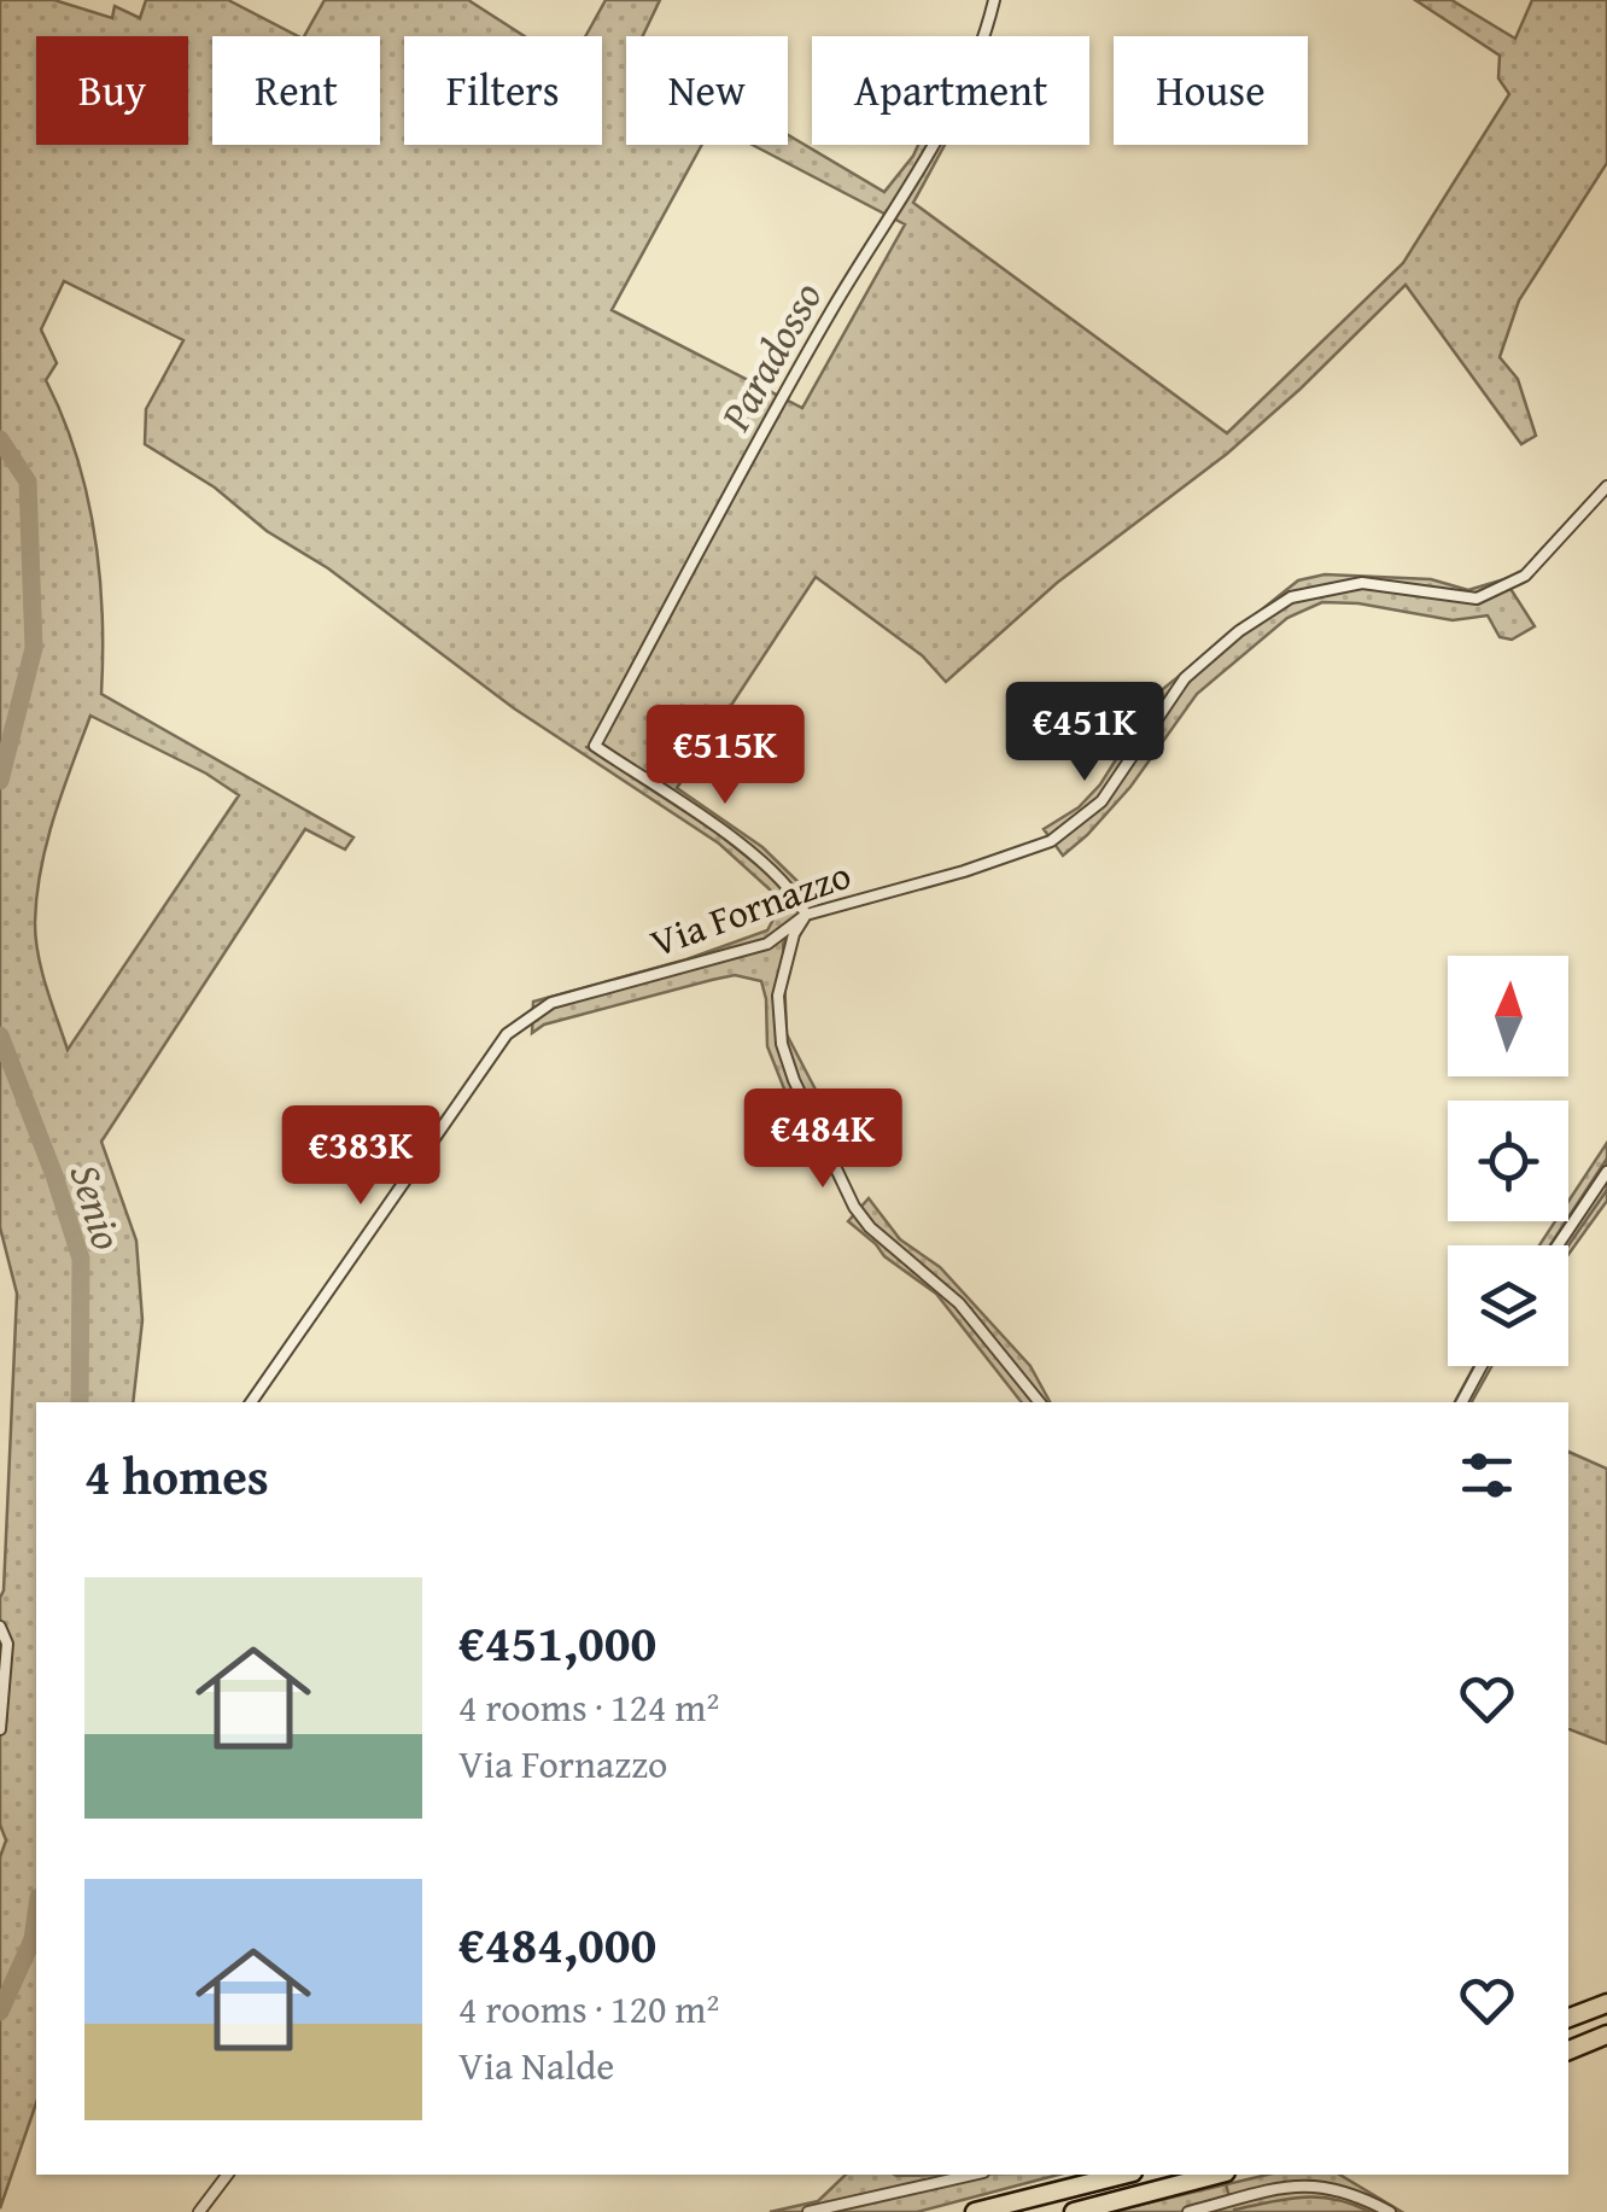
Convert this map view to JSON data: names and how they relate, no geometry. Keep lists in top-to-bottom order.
{
  "streets": {
    "street": ["Via Fornazzo"]
  },
  "water": ["Paradosso", "Senio"],
  "north": "top",
  "page": {
    "chip": [
      "Buy",
      "Rent",
      "Filters",
      "New",
      "Apartment",
      "House"
    ],
    "price": [
      "€451K",
      "€515K",
      "€484K",
      "€383K"
    ],
    "heading": "4 homes",
    "list": [
      {
        "name": "€451,000",
        "note": "4 rooms · 124 m² · Via Fornazzo"
      },
      {
        "name": "€484,000",
        "note": "4 rooms · 120 m² · Via Nalde"
      }
    ]
  }
}
